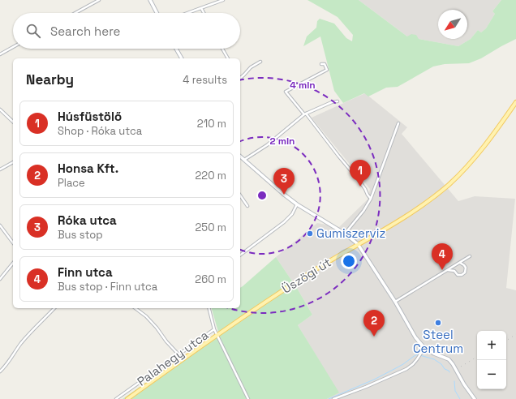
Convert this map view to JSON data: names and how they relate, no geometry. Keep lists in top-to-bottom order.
{
  "streets": {
    "main road": ["Üszögi út"],
    "street": ["Palahegy utca"]
  },
  "crossings": [
    ["Üszögi út", "Palahegy utca"]
  ],
  "places": ["Gumiszerviz", "Steel Centrum"],
  "north": "bottom left",
  "page": {
    "search": "Search here",
    "heading": ["Nearby", "4 results"],
    "list": [
      {
        "mark": "1",
        "name": "Húsfüstölő",
        "note": "Shop · Róka utca",
        "value": "210 m"
      },
      {
        "mark": "2",
        "name": "Honsa Kft.",
        "note": "Place",
        "value": "220 m"
      },
      {
        "mark": "3",
        "name": "Róka utca",
        "note": "Bus stop",
        "value": "250 m"
      },
      {
        "mark": "4",
        "name": "Finn utca",
        "note": "Bus stop · Finn utca",
        "value": "260 m"
      }
    ],
    "pins": [
      "1",
      "3",
      "4",
      "2"
    ],
    "map_buttons": ["+", "−"]
  },
  "rings": ["4 min", "2 min"]
}
